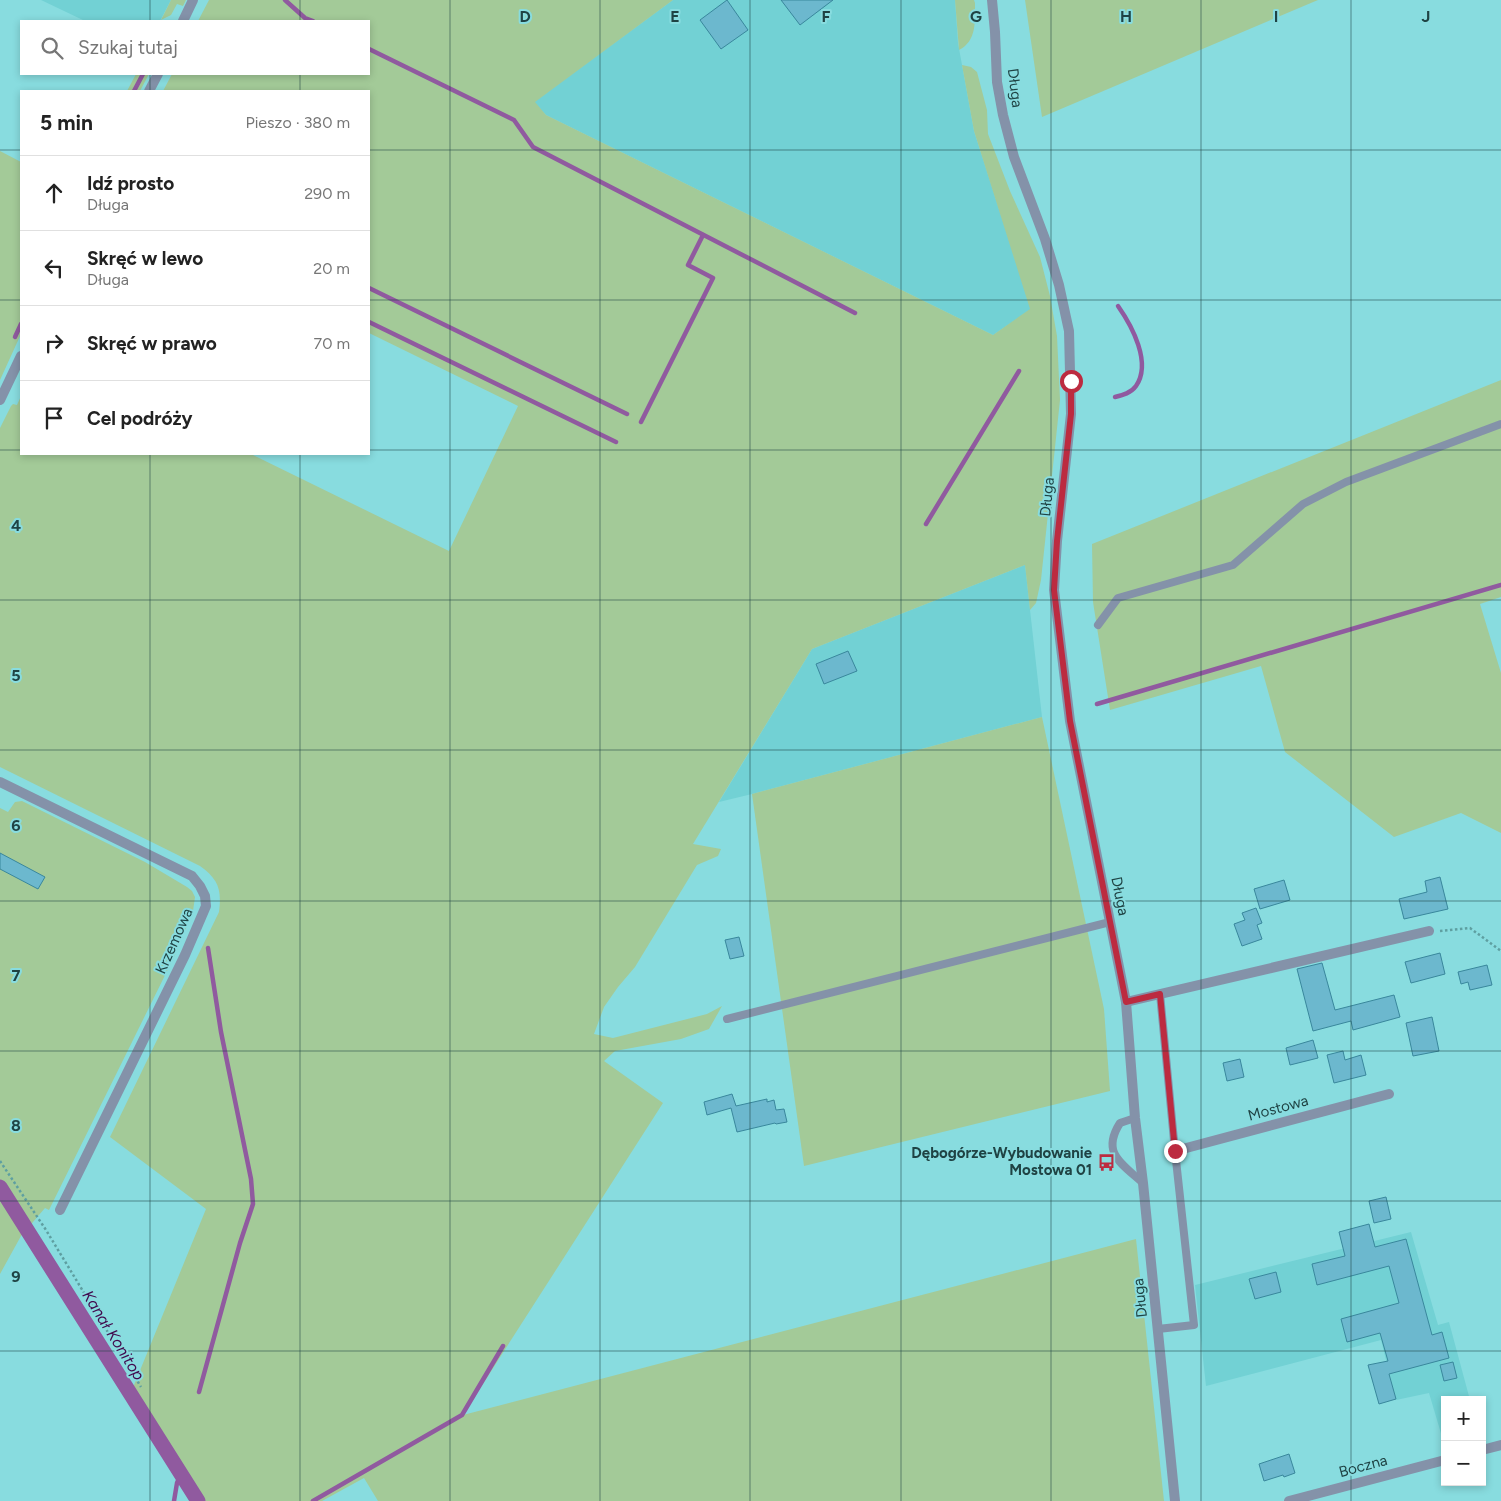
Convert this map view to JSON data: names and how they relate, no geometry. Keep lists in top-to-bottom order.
{
  "streets": {
    "street": [
      "Długa",
      "Krzemowa",
      "Mostowa",
      "Boczna"
    ]
  },
  "water": ["Kanał Konitop"],
  "places": {
    "bus stop": ["Dębogórze-Wybudowanie Mostowa 01"]
  },
  "page": {
    "search": "Szukaj tutaj",
    "heading": ["5 min", "Pieszo · 380 m"],
    "list": [
      ["Idź prosto", "Długa", "290 m"],
      ["Skręć w lewo", "Długa", "20 m"],
      ["Skręć w prawo", "70 m"],
      "Cel podróży"
    ],
    "map_buttons": ["+", "−"]
  },
  "grid": {
    "columns": [
      "D",
      "E",
      "F",
      "G",
      "H",
      "I",
      "J"
    ],
    "rows": [
      "4",
      "5",
      "6",
      "7",
      "8",
      "9"
    ]
  }
}
